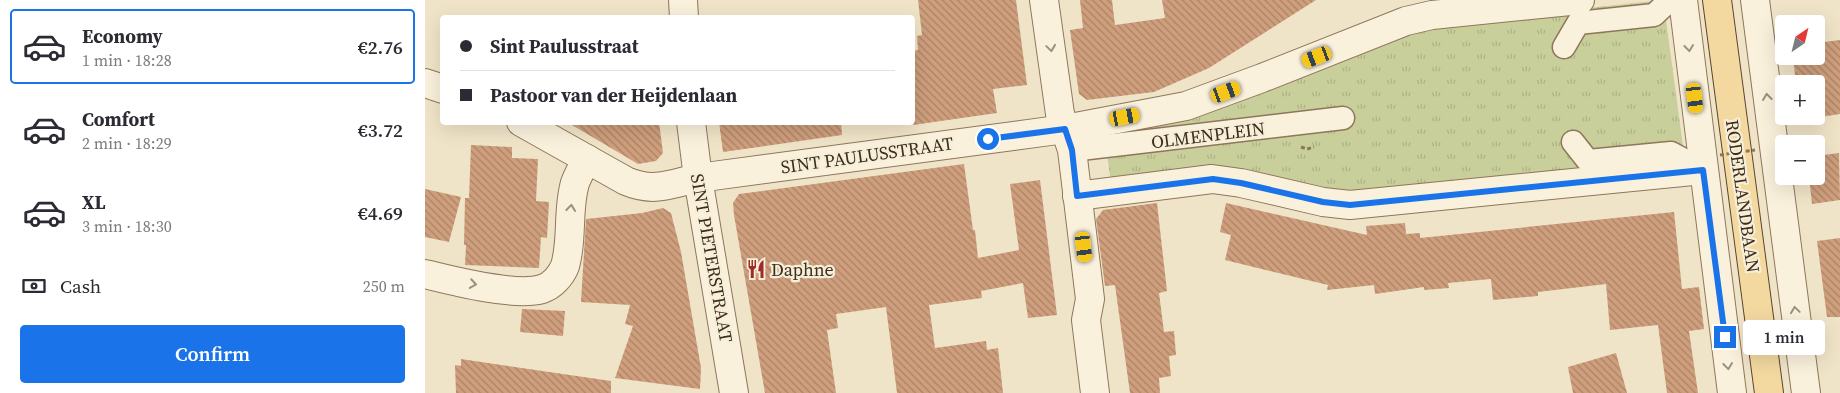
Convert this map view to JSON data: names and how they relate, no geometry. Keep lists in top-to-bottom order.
{
  "streets": {
    "main road": ["RODERLANDBAAN"],
    "street": ["OLMENPLEIN", "SINT PAULUSSTRAAT", "SINT PIETERSTRAAT"]
  },
  "crossings": [
    ["OLMENPLEIN", "SINT PAULUSSTRAAT"],
    ["SINT PAULUSSTRAAT", "SINT PIETERSTRAAT"]
  ],
  "places": {
    "restaurant": ["Daphne"]
  },
  "north": "top right",
  "page": {
    "list": [
      {
        "name": "Economy",
        "note": "1 min · 18:28",
        "value": "€2.76"
      },
      {
        "name": "Comfort",
        "note": "2 min · 18:29",
        "value": "€3.72"
      },
      {
        "name": "XL",
        "note": "3 min · 18:30",
        "value": "€4.69"
      }
    ],
    "map_buttons": ["+", "−"],
    "banner": ["Sint Paulusstraat", "Pastoor van der Heijdenlaan"],
    "pay": ["Cash", "250 m"],
    "buttons": "Confirm",
    "bubble": "1 min"
  }
}
